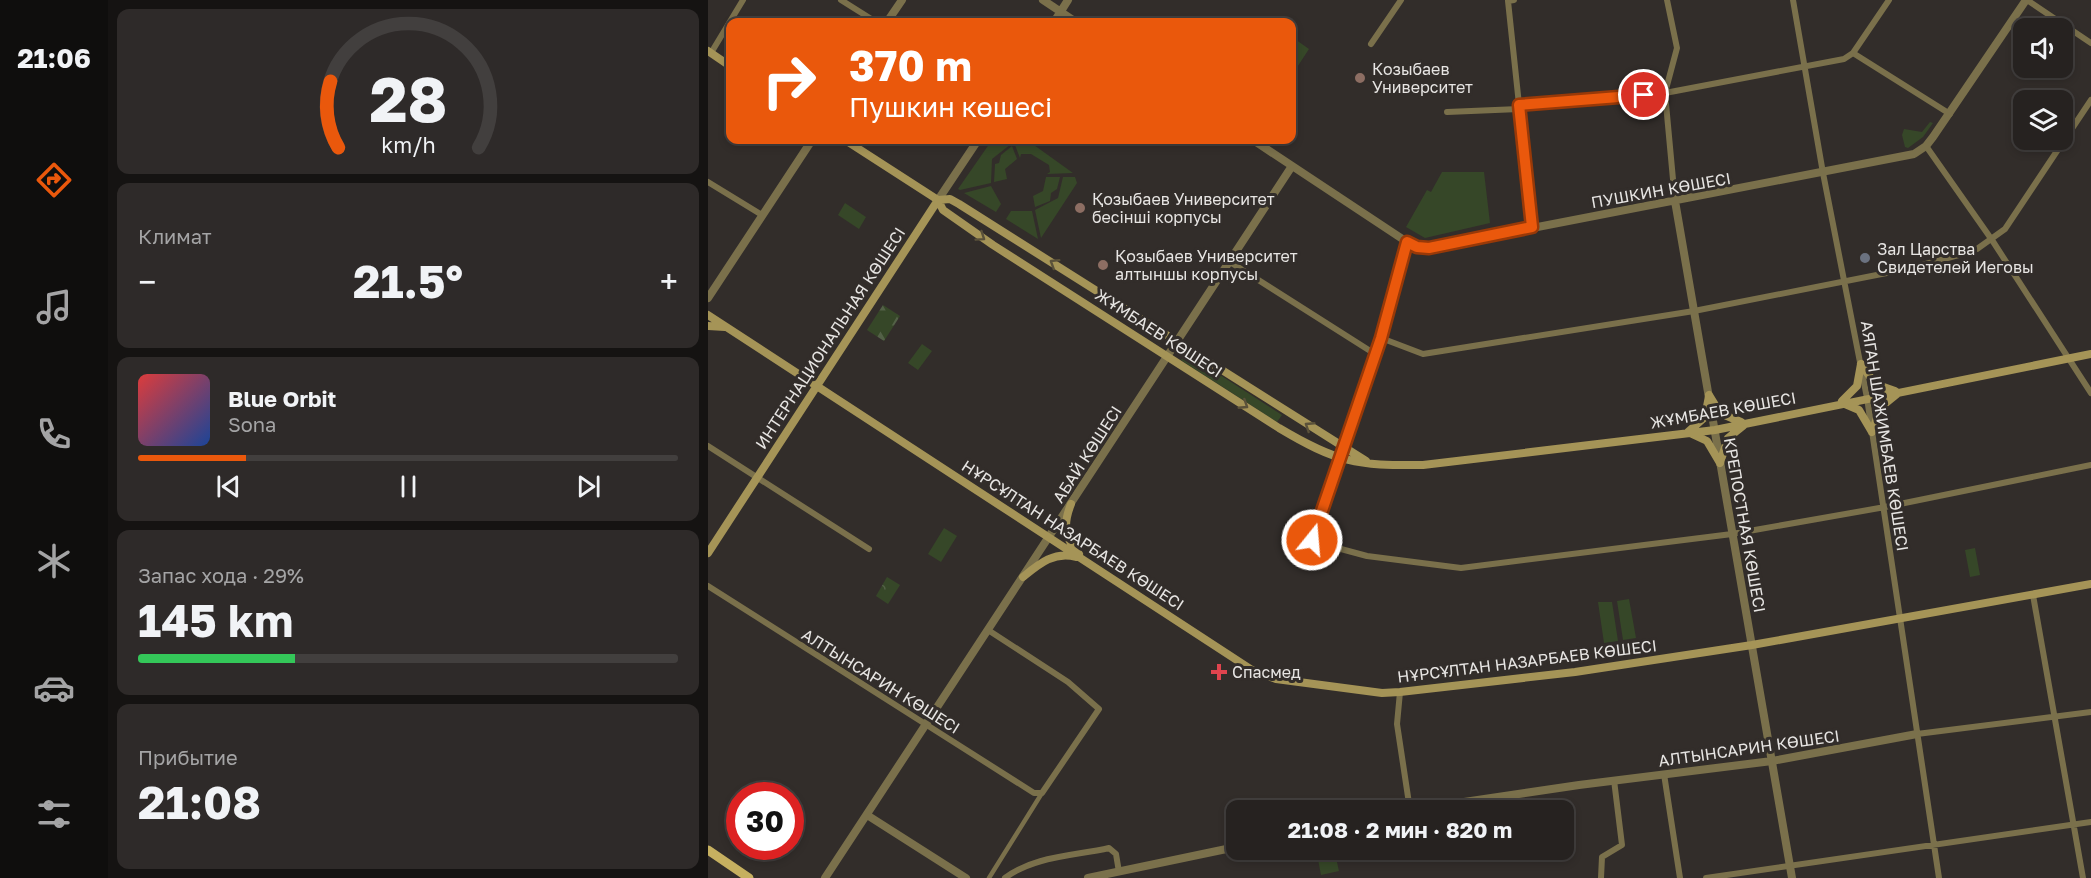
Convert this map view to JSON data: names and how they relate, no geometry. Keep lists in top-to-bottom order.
{
  "streets": {
    "main road": ["ЖҰМБАЕВ КӨШЕСІ", "ИНТЕРНАЦИОНАЛЬНАЯ КӨШЕСІ", "НҰРСҰЛТАН НАЗАРБАЕВ КӨШЕСІ"],
    "street": [
      "ПУШКИН КӨШЕСІ",
      "АЯГАН ШАЖИМБАЕВ КӨШЕСІ",
      "АБАЙ КӨШЕСІ",
      "КРЕПОСТНАЯ КӨШЕСІ",
      "АЛТЫНСАРИН КӨШЕСІ"
    ]
  },
  "crossings": [
    ["ПУШКИН КӨШЕСІ", "АЯГАН ШАЖИМБАЕВ КӨШЕСІ"],
    ["ПУШКИН КӨШЕСІ", "АБАЙ КӨШЕСІ"],
    ["ПУШКИН КӨШЕСІ", "КРЕПОСТНАЯ КӨШЕСІ"],
    ["ЖҰМБАЕВ КӨШЕСІ", "ИНТЕРНАЦИОНАЛЬНАЯ КӨШЕСІ"],
    ["ЖҰМБАЕВ КӨШЕСІ", "АЯГАН ШАЖИМБАЕВ КӨШЕСІ"],
    ["ЖҰМБАЕВ КӨШЕСІ", "АБАЙ КӨШЕСІ"],
    ["ЖҰМБАЕВ КӨШЕСІ", "КРЕПОСТНАЯ КӨШЕСІ"],
    ["ИНТЕРНАЦИОНАЛЬНАЯ КӨШЕСІ", "НҰРСҰЛТАН НАЗАРБАЕВ КӨШЕСІ"],
    ["АЯГАН ШАЖИМБАЕВ КӨШЕСІ", "НҰРСҰЛТАН НАЗАРБАЕВ КӨШЕСІ"],
    ["АЯГАН ШАЖИМБАЕВ КӨШЕСІ", "АЛТЫНСАРИН КӨШЕСІ"],
    ["АБАЙ КӨШЕСІ", "НҰРСҰЛТАН НАЗАРБАЕВ КӨШЕСІ"],
    ["АБАЙ КӨШЕСІ", "АЛТЫНСАРИН КӨШЕСІ"],
    ["КРЕПОСТНАЯ КӨШЕСІ", "НҰРСҰЛТАН НАЗАРБАЕВ КӨШЕСІ"],
    ["КРЕПОСТНАЯ КӨШЕСІ", "АЛТЫНСАРИН КӨШЕСІ"]
  ],
  "places": {
    "other": [
      "Козыбаев Университет",
      "Қозыбаев Университет бесінші корпусы",
      "Зал Царства Свидетелей Иеговы",
      "Қозыбаев Университет алтыншы корпусы"
    ],
    "health": ["Спасмед"]
  },
  "page": {
    "tabs": "21:06",
    "turn": ["370 m", "Пушкин көшесі"],
    "tile": [
      "Климат",
      ["Запас хода · 29%", "145 km"],
      ["Прибытие", "21:08"]
    ],
    "heat": ["−", "21.5°", "+"],
    "song": ["Blue Orbit", "Sona"],
    "limit": "30",
    "trip": "21:08 · 2 мин · 820 m",
    "gauge": ["28", "km/h"]
  }
}
